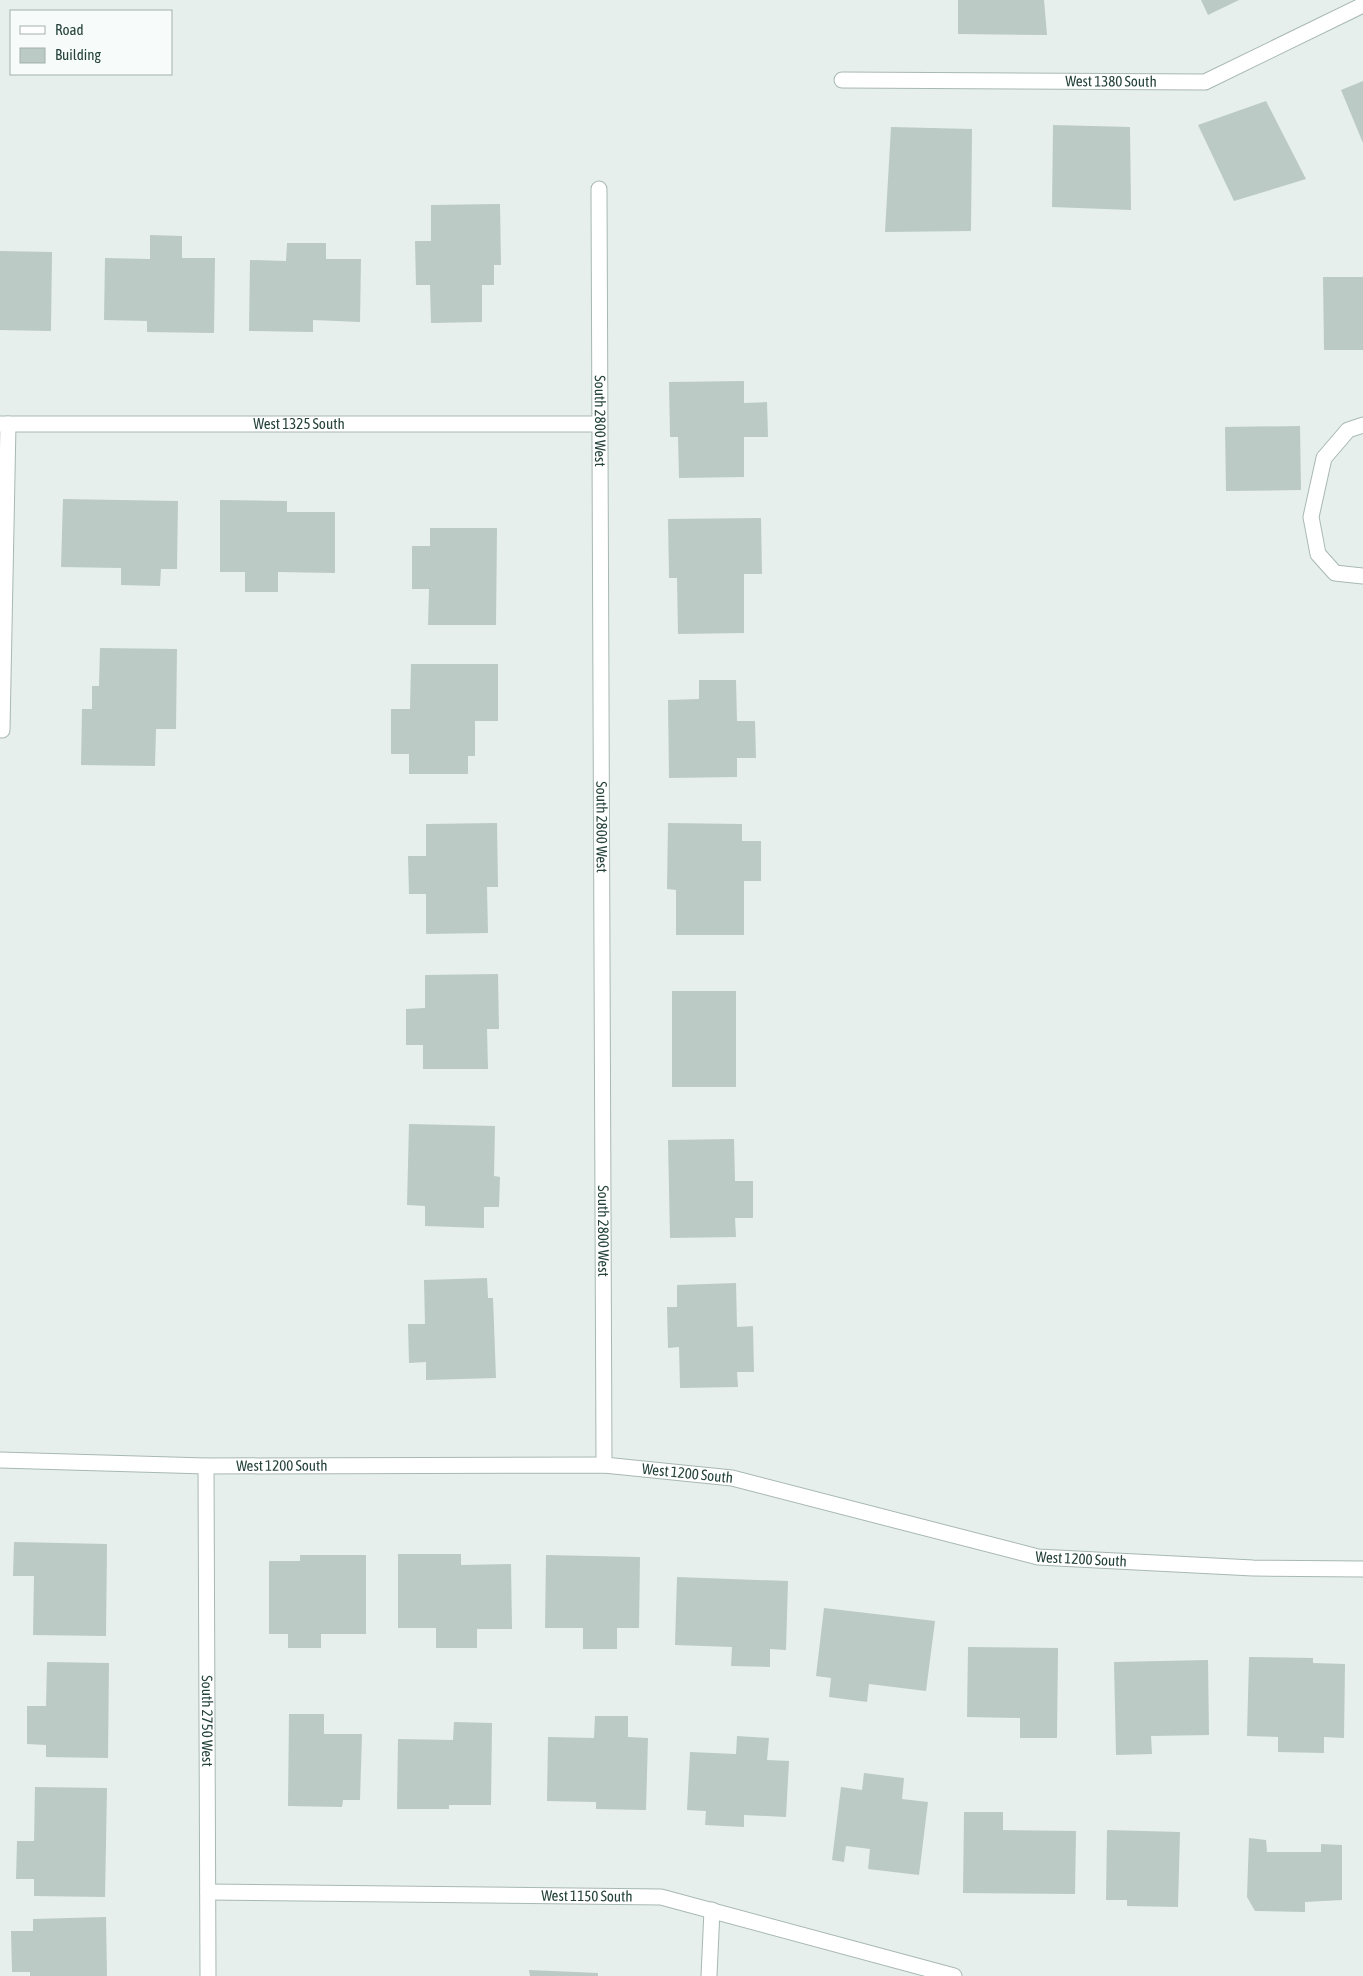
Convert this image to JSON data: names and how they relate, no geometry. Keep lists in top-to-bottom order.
{
  "streets": {
    "street": [
      "West 1380 South",
      "South 2800 West",
      "West 1325 South",
      "West 1200 South",
      "South 2750 West",
      "West 1150 South"
    ]
  },
  "crossings": [
    ["South 2800 West", "West 1325 South"],
    ["South 2800 West", "West 1200 South"],
    ["West 1200 South", "South 2750 West"],
    ["South 2750 West", "West 1150 South"]
  ],
  "legend": ["Road", "Building"]
}
